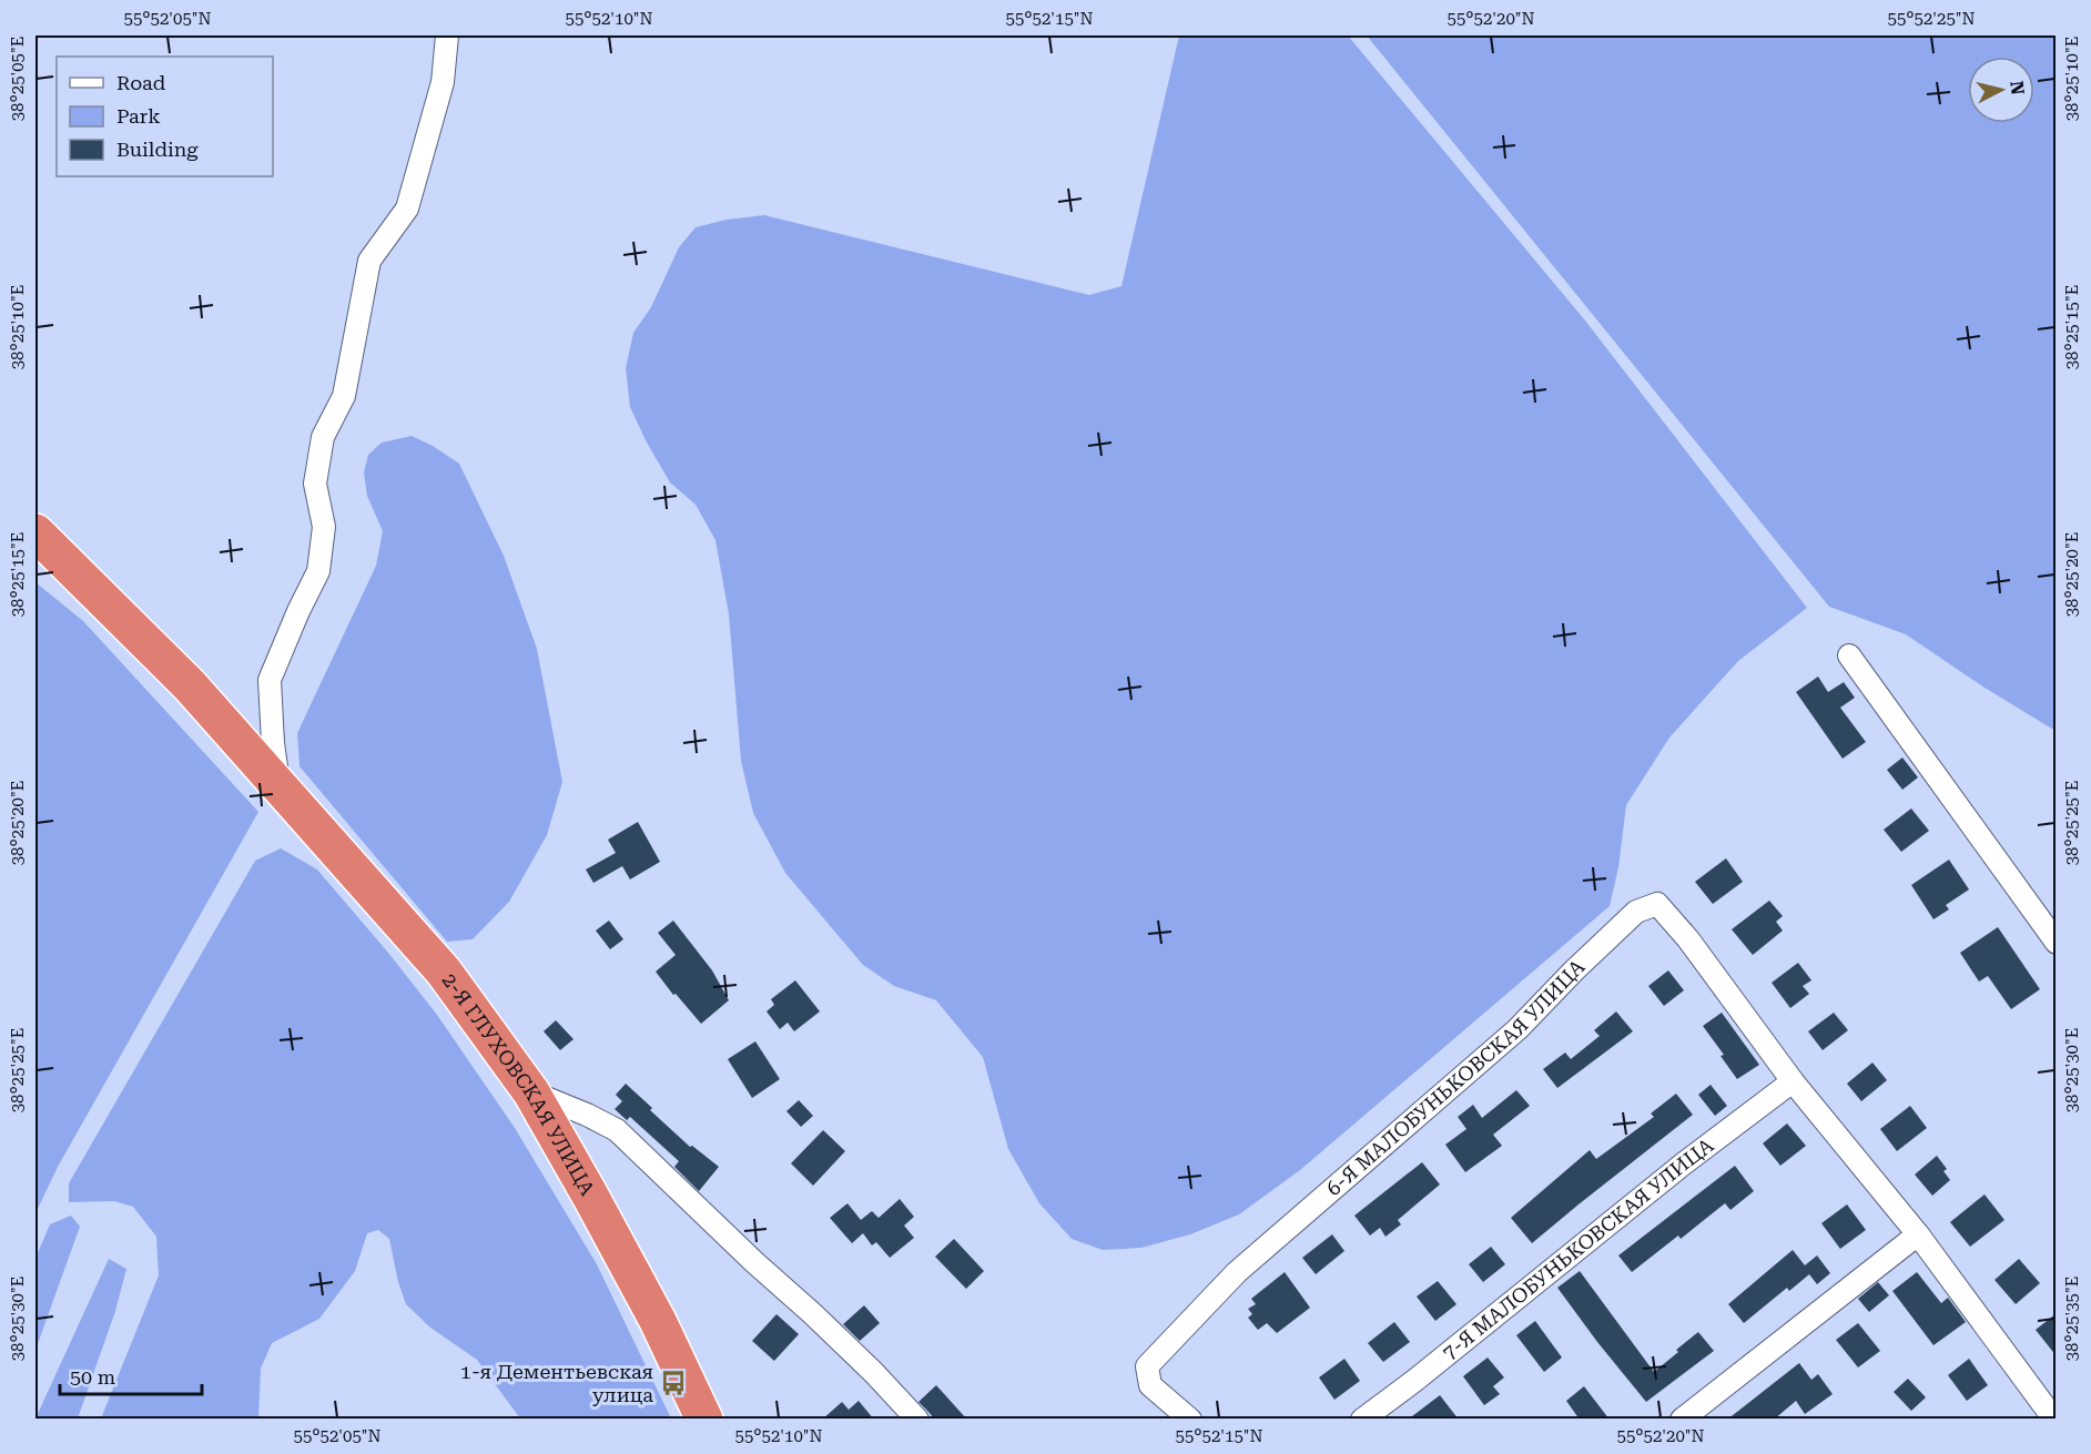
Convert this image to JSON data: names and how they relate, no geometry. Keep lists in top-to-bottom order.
{
  "streets": {
    "highway": ["2-Я ГЛУХОВСКАЯ УЛИЦА"],
    "street": ["6-Я МАЛОБУНЬКОВСКАЯ УЛИЦА", "7-Я МАЛОБУНЬКОВСКАЯ УЛИЦА"]
  },
  "crossings": [
    ["6-Я МАЛОБУНЬКОВСКАЯ УЛИЦА", "7-Я МАЛОБУНЬКОВСКАЯ УЛИЦА"]
  ],
  "places": {
    "bus stop": ["1-я Дементьевская улица"]
  },
  "legend": ["Road", "Park", "Building"],
  "scale_bar": "50 m",
  "north": "right",
  "coordinates": [
    "55°52'05\"N",
    "55°52'10\"N",
    "55°52'15\"N",
    "55°52'20\"N",
    "55°52'25\"N",
    "38°25'05\"E",
    "38°25'10\"E",
    "38°25'15\"E",
    "38°25'20\"E",
    "38°25'25\"E",
    "38°25'30\"E",
    "38°25'35\"E"
  ]
}
